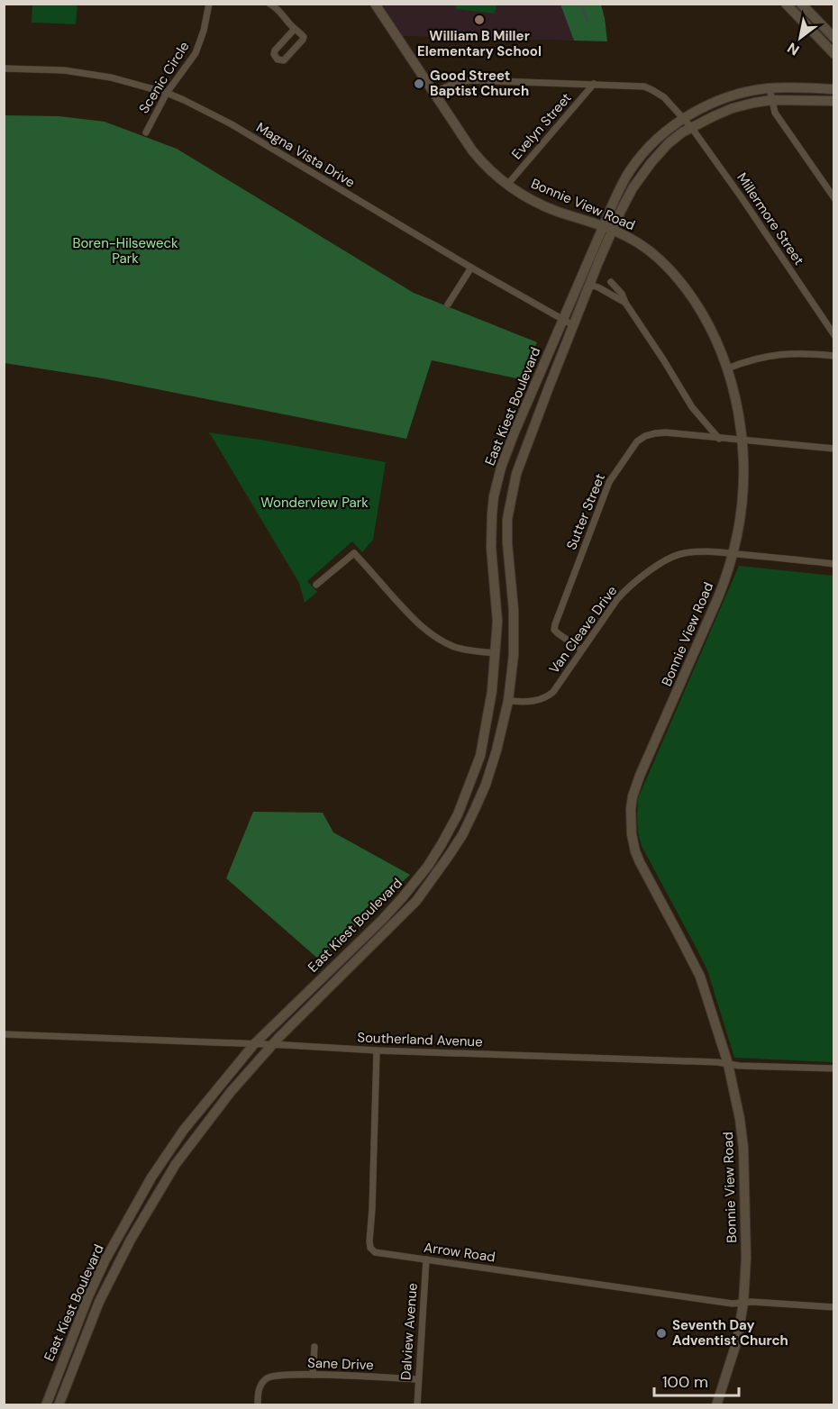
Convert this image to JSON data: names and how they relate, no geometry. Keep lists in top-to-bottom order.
{
  "streets": {
    "main road": ["Bonnie View Road", "East Kiest Boulevard"],
    "street": [
      "Scenic Circle",
      "Evelyn Street",
      "Magna Vista Drive",
      "Millermore Street",
      "Sutter Street",
      "Van Cleave Drive",
      "Southerland Avenue",
      "Arrow Road",
      "Dalview Avenue",
      "Sane Drive"
    ]
  },
  "crossings": [
    ["Scenic Circle", "Magna Vista Drive"],
    ["Evelyn Street", "Bonnie View Road"],
    ["Evelyn Street", "Millermore Street"],
    ["Magna Vista Drive", "East Kiest Boulevard"],
    ["Bonnie View Road", "Millermore Street"],
    ["Bonnie View Road", "East Kiest Boulevard"],
    ["Bonnie View Road", "Sutter Street"],
    ["Bonnie View Road", "Van Cleave Drive"],
    ["Bonnie View Road", "Southerland Avenue"],
    ["Bonnie View Road", "Arrow Road"],
    ["Millermore Street", "East Kiest Boulevard"],
    ["East Kiest Boulevard", "Van Cleave Drive"],
    ["East Kiest Boulevard", "Southerland Avenue"],
    ["Sutter Street", "Van Cleave Drive"],
    ["Southerland Avenue", "Arrow Road"],
    ["Arrow Road", "Dalview Avenue"],
    ["Dalview Avenue", "Sane Drive"]
  ],
  "parks": ["Boren-Hilseweck Park", "Wonderview Park"],
  "places": ["William B Miller Elementary School", "Good Street Baptist Church", "Seventh Day Adventist Church"],
  "scale_bar": "100 m",
  "north": "bottom left"
}
